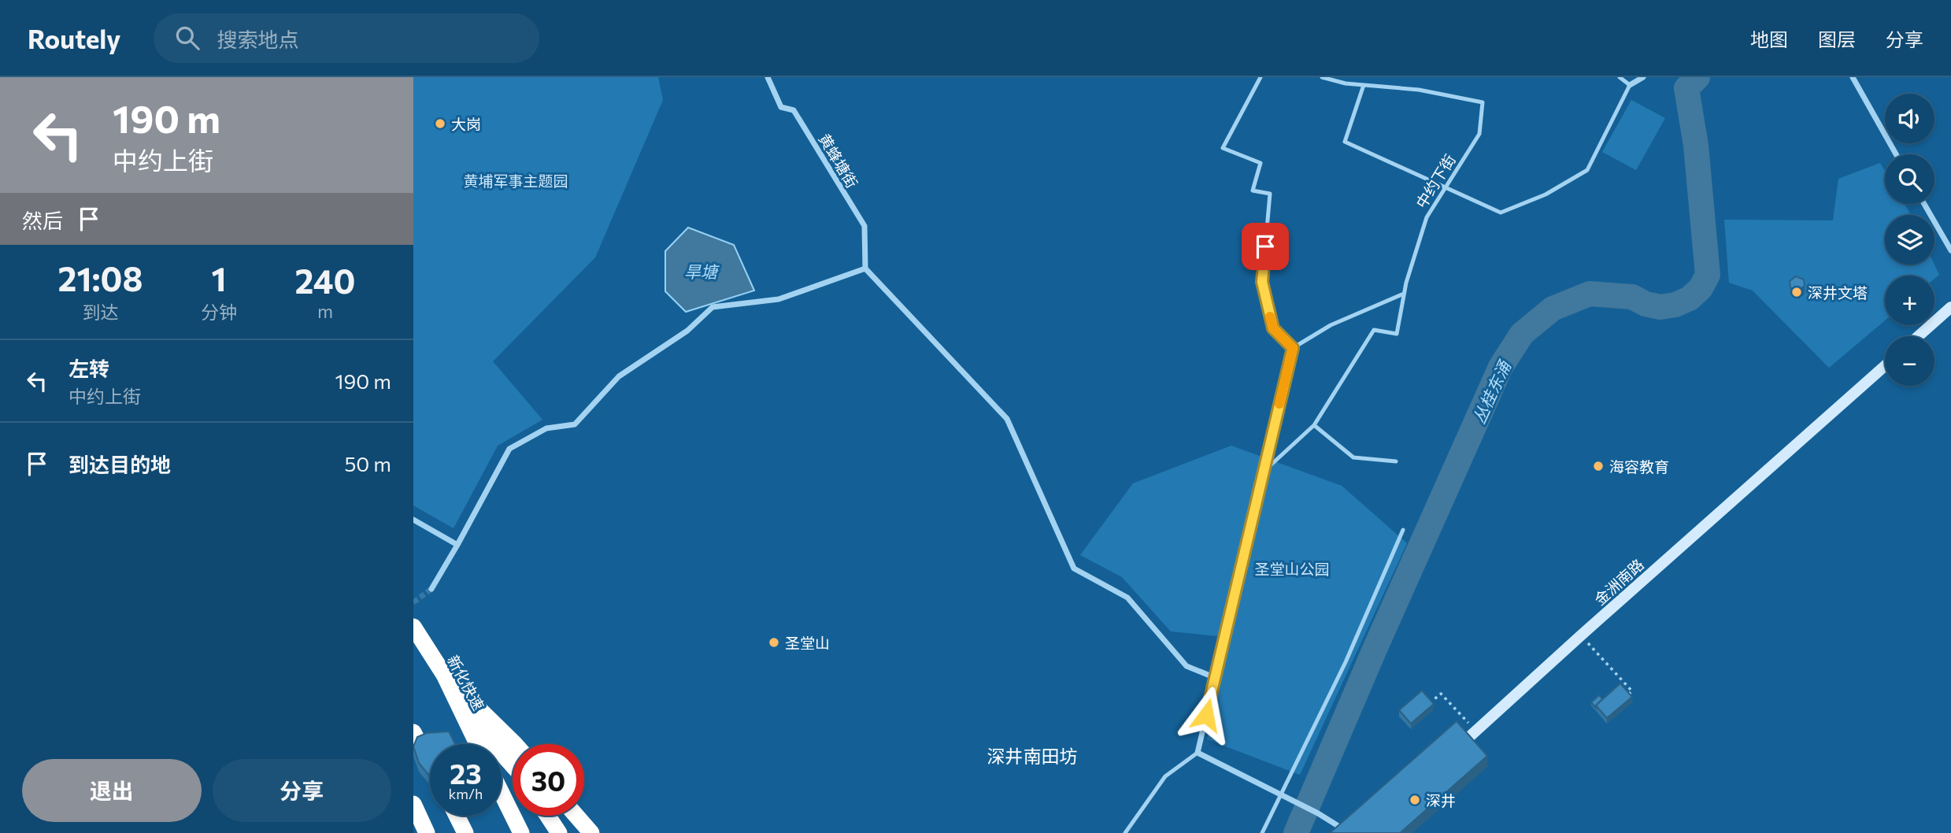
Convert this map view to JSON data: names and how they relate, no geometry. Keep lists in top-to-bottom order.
{
  "streets": {
    "highway": ["新化快速"],
    "main road": ["金洲南路"],
    "street": ["黄蜂塘街"],
    "lane": ["中约下街"]
  },
  "districts": ["深井南田坊"],
  "water": ["旱塘", "丛桂东涌"],
  "parks": ["黄埔军事主题园", "圣堂山公园"],
  "places": [
    "大岗",
    "深井文塔",
    "海容教育",
    "圣堂山",
    "深井"
  ],
  "page": {
    "header": "Routely",
    "search": "搜索地点",
    "nav": ["地图", "图层", "分享"],
    "turn": ["190 m", "中约上街"],
    "map_buttons": ["+", "−"],
    "then": "然后",
    "eta": [
      "21:08",
      "到达",
      "1",
      "分钟",
      "240",
      "m"
    ],
    "list": [
      {
        "name": "左转",
        "note": "中约上街",
        "value": "190 m"
      },
      {
        "name": "到达目的地",
        "value": "50 m"
      }
    ],
    "speed": "23 km/h",
    "limit": "30",
    "buttons": ["退出", "分享"]
  }
}
